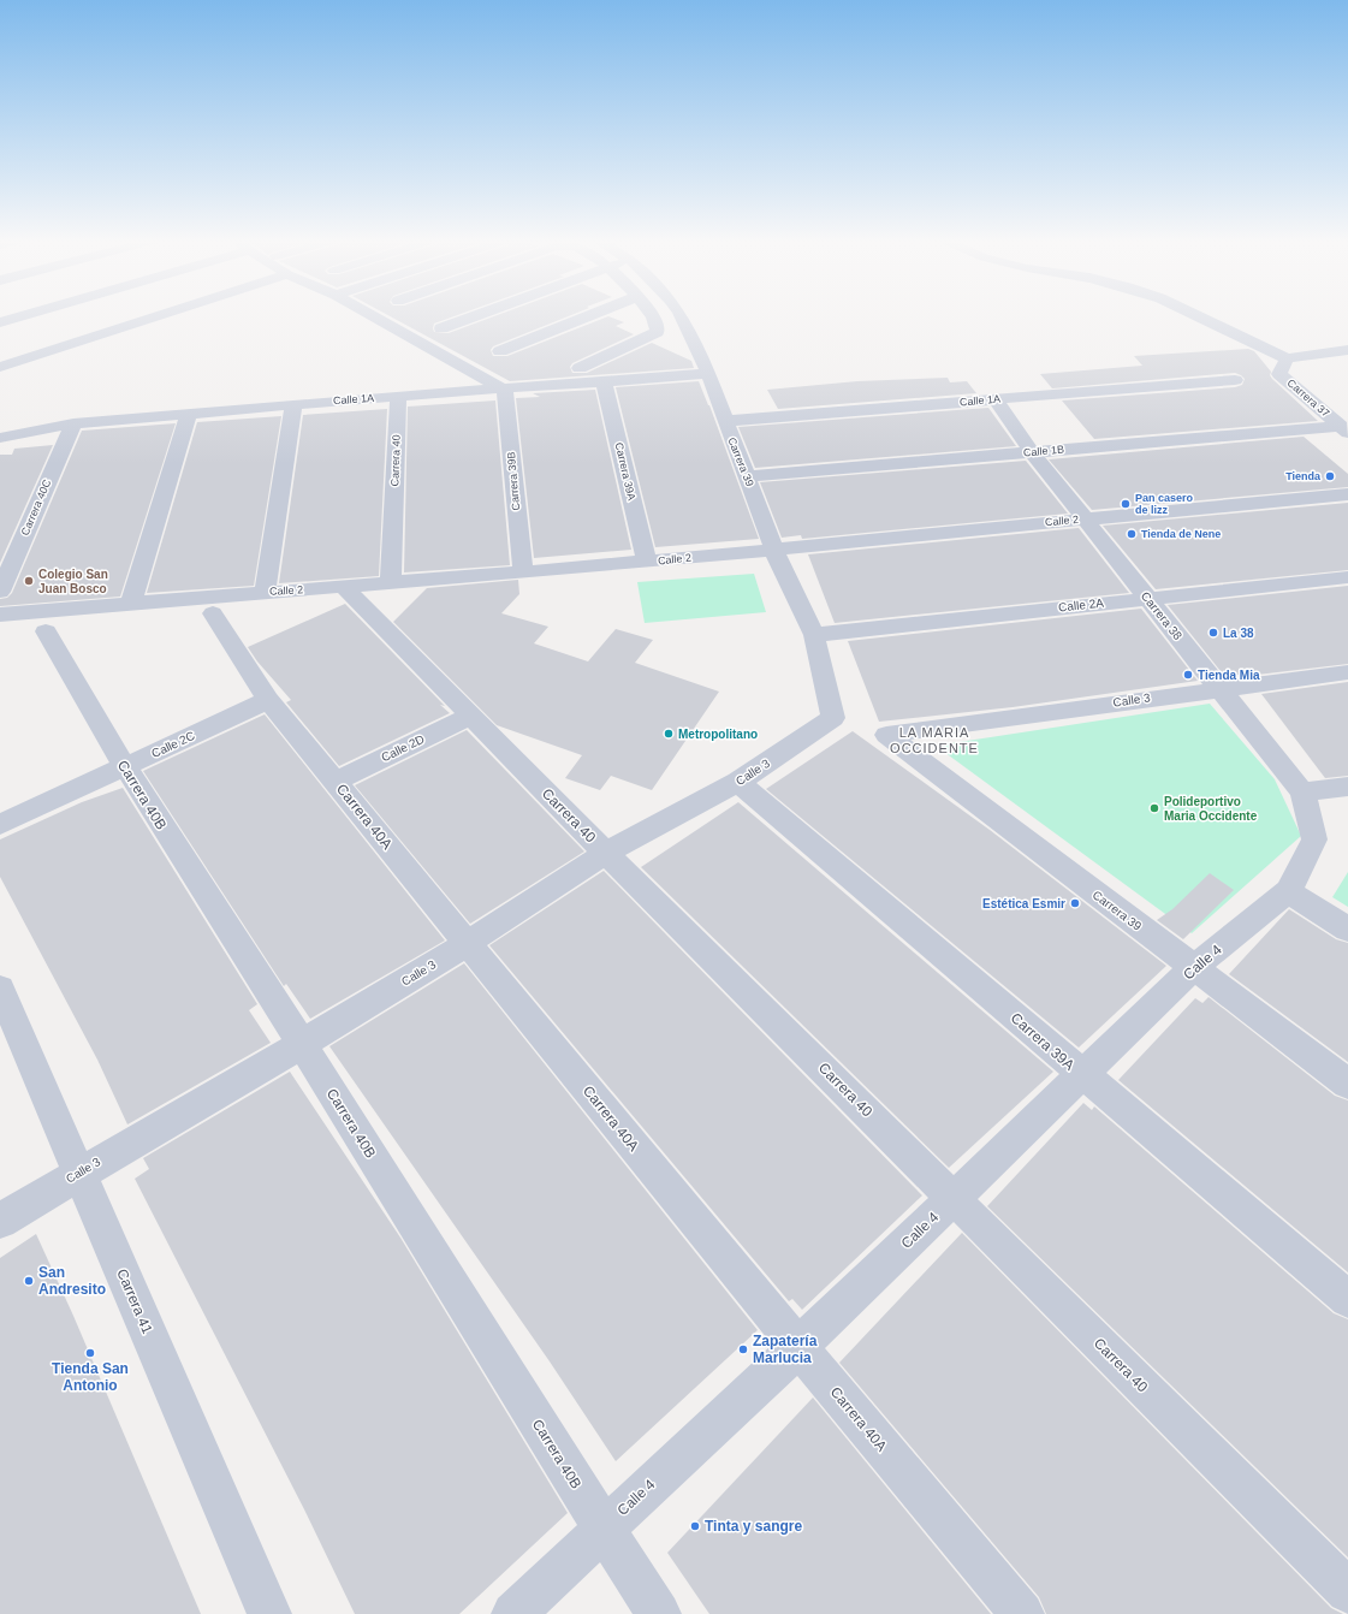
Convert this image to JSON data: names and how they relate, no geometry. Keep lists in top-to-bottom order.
{
  "streets": {
    "street": [
      "Carrera 37",
      "Calle 1A",
      "Calle 1B",
      "Carrera 40",
      "Carrera 39",
      "Carrera 39A",
      "Carrera 39B",
      "Carrera 40C",
      "Calle 2",
      "Calle 2A",
      "Carrera 38",
      "Calle 3",
      "Calle 2C",
      "Calle 2D",
      "Carrera 40B",
      "Carrera 40A",
      "Calle 4",
      "Carrera 41"
    ]
  },
  "crossings": [
    ["Carrera 37", "Calle 1B"],
    ["Calle 1A", "Carrera 40"],
    ["Calle 1A", "Carrera 39"],
    ["Calle 1A", "Carrera 39A"],
    ["Calle 1A", "Carrera 39B"],
    ["Calle 1A", "Carrera 40C"],
    ["Calle 1A", "Carrera 38"],
    ["Calle 1B", "Carrera 39"],
    ["Calle 1B", "Carrera 38"],
    ["Carrera 40", "Calle 2"],
    ["Carrera 40", "Calle 3"],
    ["Carrera 40", "Calle 2D"],
    ["Carrera 40", "Calle 4"],
    ["Carrera 39", "Calle 2"],
    ["Carrera 39", "Calle 2A"],
    ["Carrera 39", "Calle 3"],
    ["Carrera 39", "Calle 4"],
    ["Carrera 39A", "Calle 2"],
    ["Carrera 39A", "Calle 3"],
    ["Carrera 39A", "Calle 4"],
    ["Carrera 39B", "Calle 2"],
    ["Calle 2", "Carrera 38"],
    ["Calle 2A", "Carrera 38"],
    ["Carrera 38", "Calle 3"],
    ["Carrera 38", "Calle 4"],
    ["Calle 3", "Carrera 40B"],
    ["Calle 3", "Carrera 40A"],
    ["Calle 3", "Carrera 41"],
    ["Calle 2C", "Carrera 40B"],
    ["Calle 2C", "Carrera 40A"],
    ["Calle 2D", "Carrera 40A"],
    ["Carrera 40B", "Calle 4"],
    ["Carrera 40A", "Calle 4"]
  ],
  "districts": ["LA MARIA OCCIDENTE"],
  "places": [
    "Tienda",
    "Pan casero de lizz",
    "Tienda de Nene",
    "Colegio San Juan Bosco",
    "La 38",
    "Tienda Mia",
    "Metropolitano",
    "Polideportivo Maria Occidente",
    "Estética Esmir",
    "San Andresito",
    "Zapatería Marlucia",
    "Tienda San Antonio",
    "Tinta y sangre"
  ]
}
